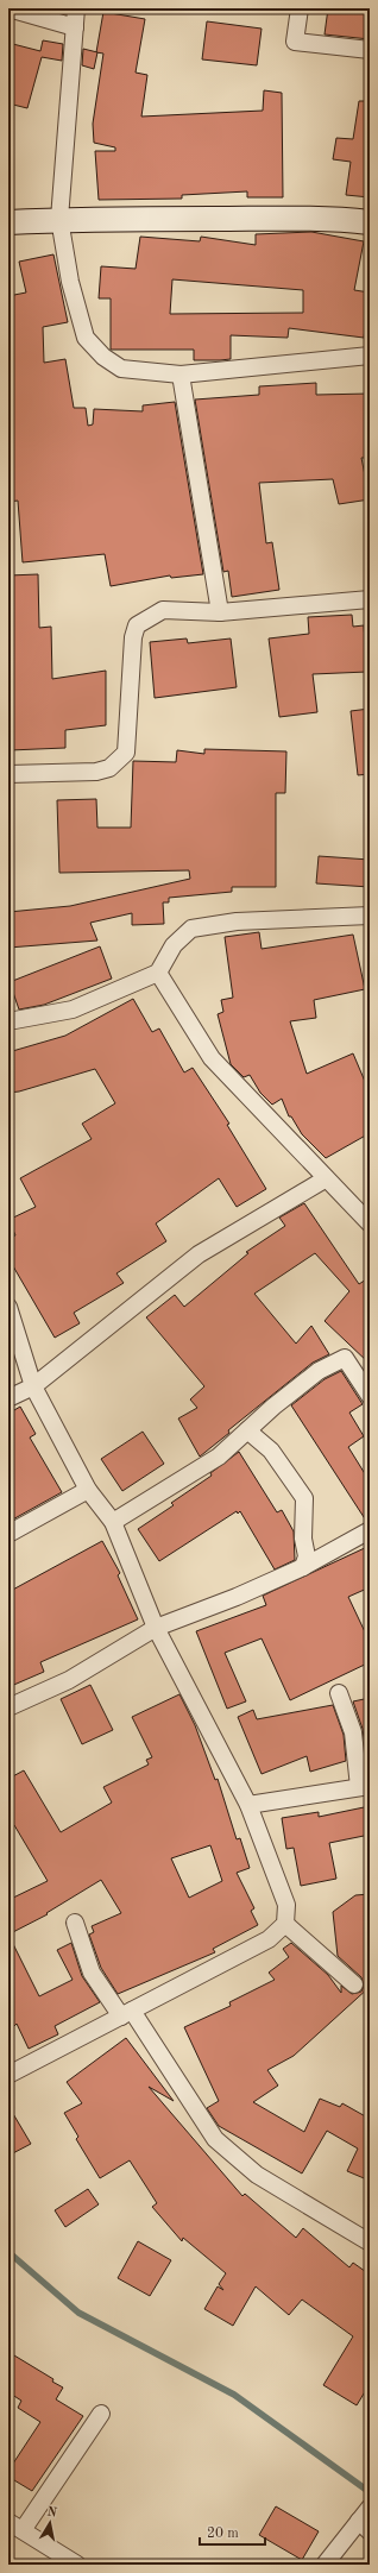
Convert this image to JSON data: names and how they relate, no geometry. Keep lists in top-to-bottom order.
{
  "scale_bar": "20 m",
  "north": "top"
}
